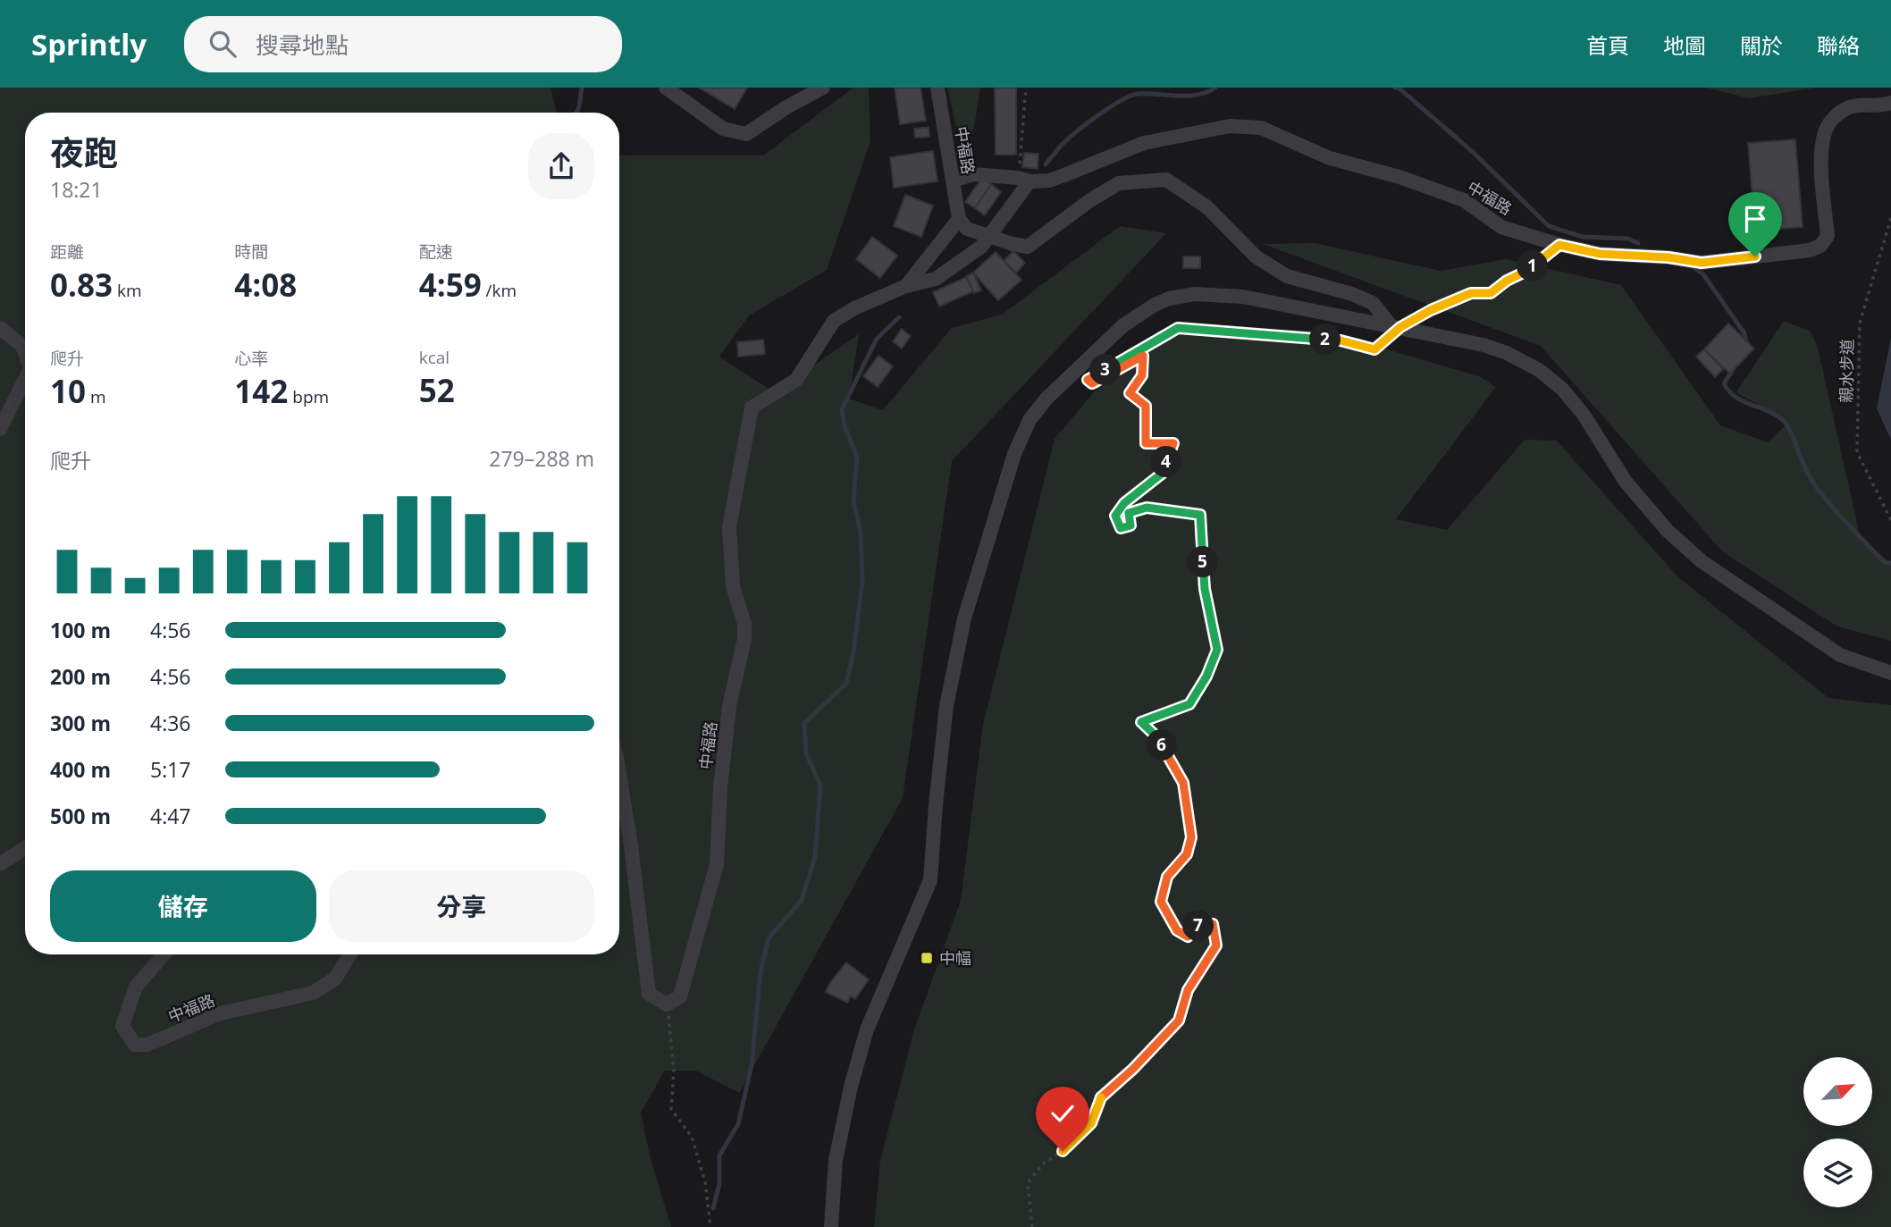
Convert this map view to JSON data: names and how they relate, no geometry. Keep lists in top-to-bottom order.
{
  "streets": {
    "street": ["中福路"],
    "path": ["親水步道"]
  },
  "places": {
    "transit": ["中幅"]
  },
  "north": "top right",
  "page": {
    "header": "Sprintly",
    "search": "搜尋地點",
    "nav": [
      "首頁",
      "地圖",
      "關於",
      "聯絡"
    ],
    "heading": ["夜跑", "18:21"],
    "stats": [
      ["距離", "0.83 km"],
      ["時間", "4:08"],
      ["配速", "4:59 /km"],
      ["爬升", "10 m"],
      ["心率", "142 bpm"],
      ["kcal", "52"]
    ],
    "pins": [
      "1",
      "2",
      "3",
      "4",
      "5",
      "6",
      "7"
    ],
    "chart": ["爬升", "279–288 m"],
    "list": [
      {
        "name": "100 m",
        "note": "4:56"
      },
      {
        "name": "200 m",
        "note": "4:56"
      },
      {
        "name": "300 m",
        "note": "4:36"
      },
      {
        "name": "400 m",
        "note": "5:17"
      },
      {
        "name": "500 m",
        "note": "4:47"
      }
    ],
    "buttons": ["儲存", "分享"]
  }
}
